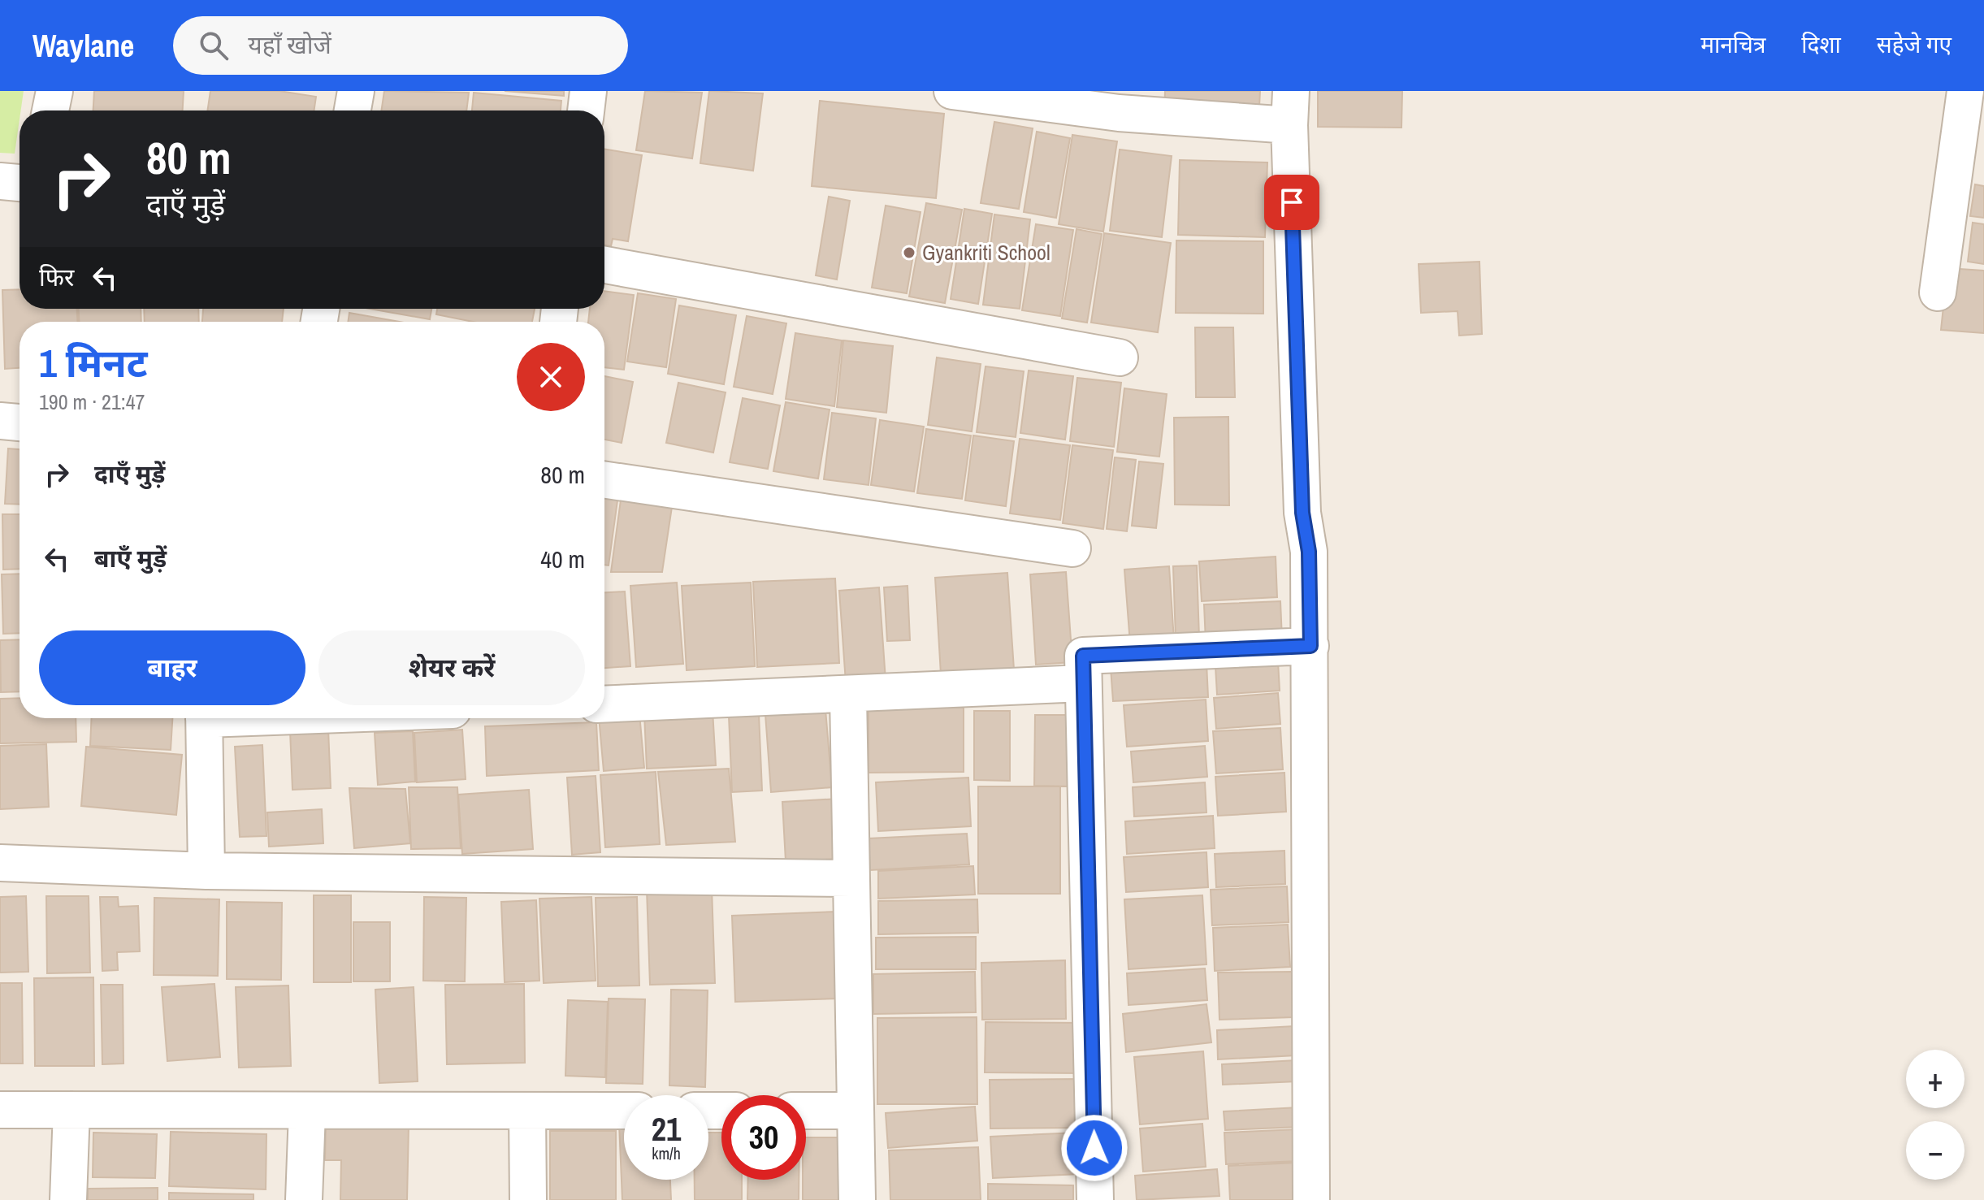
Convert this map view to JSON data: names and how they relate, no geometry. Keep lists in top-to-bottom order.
{
  "places": ["Gyankriti School"],
  "page": {
    "header": "Waylane",
    "search": "यहाँ खोजें",
    "nav": ["मानचित्र", "दिशा", "सहेजे गए"],
    "turn": ["80 m", "दाएँ मुड़ें"],
    "then": "फिर",
    "heading": ["1 मिनट", "190 m · 21:47"],
    "list": [
      {
        "name": "दाएँ मुड़ें",
        "value": "80 m"
      },
      {
        "name": "बाएँ मुड़ें",
        "value": "40 m"
      }
    ],
    "buttons": ["बाहर", "शेयर करें"],
    "map_buttons": ["+", "−"],
    "speed": "21 km/h",
    "limit": "30"
  }
}
